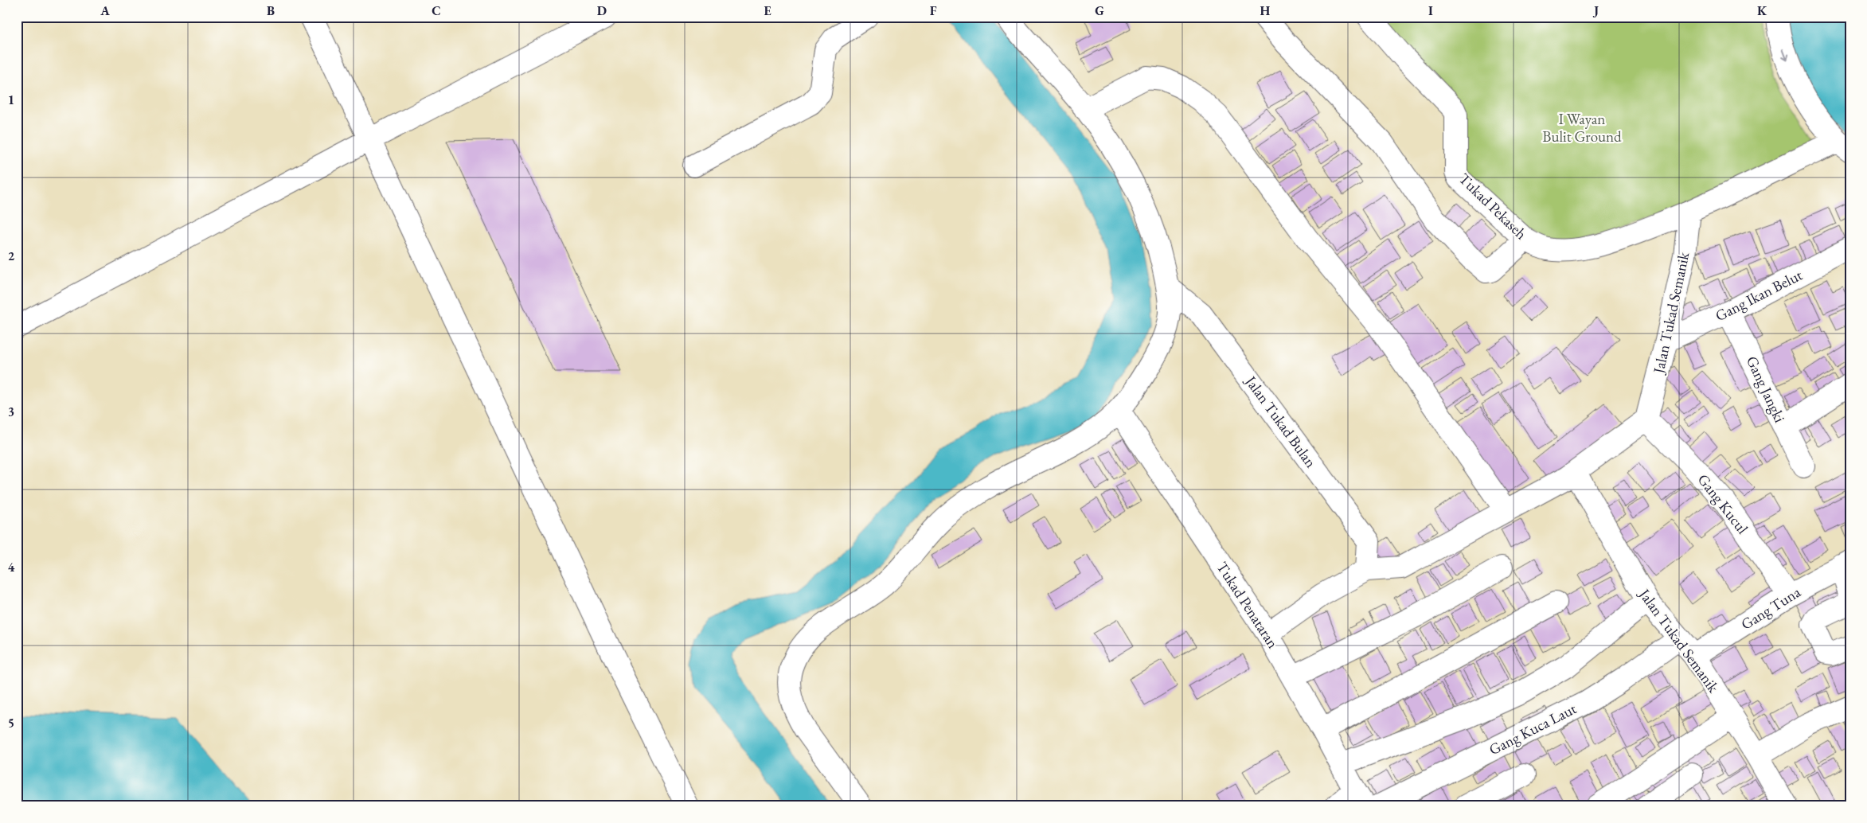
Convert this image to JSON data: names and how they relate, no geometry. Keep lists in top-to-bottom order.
{
  "streets": {
    "street": [
      "Tukad Pekaseh",
      "Gang Ikan Belut",
      "Jalan Tukad Semanik",
      "Gang Jangki",
      "Jalan Tukad Bulan",
      "Gang Kucul",
      "Tukad Penataran",
      "Gang Tuna",
      "Gang Kuca Laut"
    ]
  },
  "crossings": [
    ["Tukad Pekaseh", "Jalan Tukad Semanik"],
    ["Gang Ikan Belut", "Jalan Tukad Semanik"],
    ["Gang Ikan Belut", "Gang Jangki"],
    ["Jalan Tukad Semanik", "Gang Kucul"],
    ["Jalan Tukad Semanik", "Gang Tuna"],
    ["Jalan Tukad Semanik", "Gang Kuca Laut"],
    ["Gang Kucul", "Gang Tuna"]
  ],
  "parks": ["I Wayan Bulit Ground"],
  "grid": {
    "columns": [
      "A",
      "B",
      "C",
      "D",
      "E",
      "F",
      "G",
      "H",
      "I",
      "J",
      "K"
    ],
    "rows": [
      "1",
      "2",
      "3",
      "4",
      "5"
    ]
  }
}
